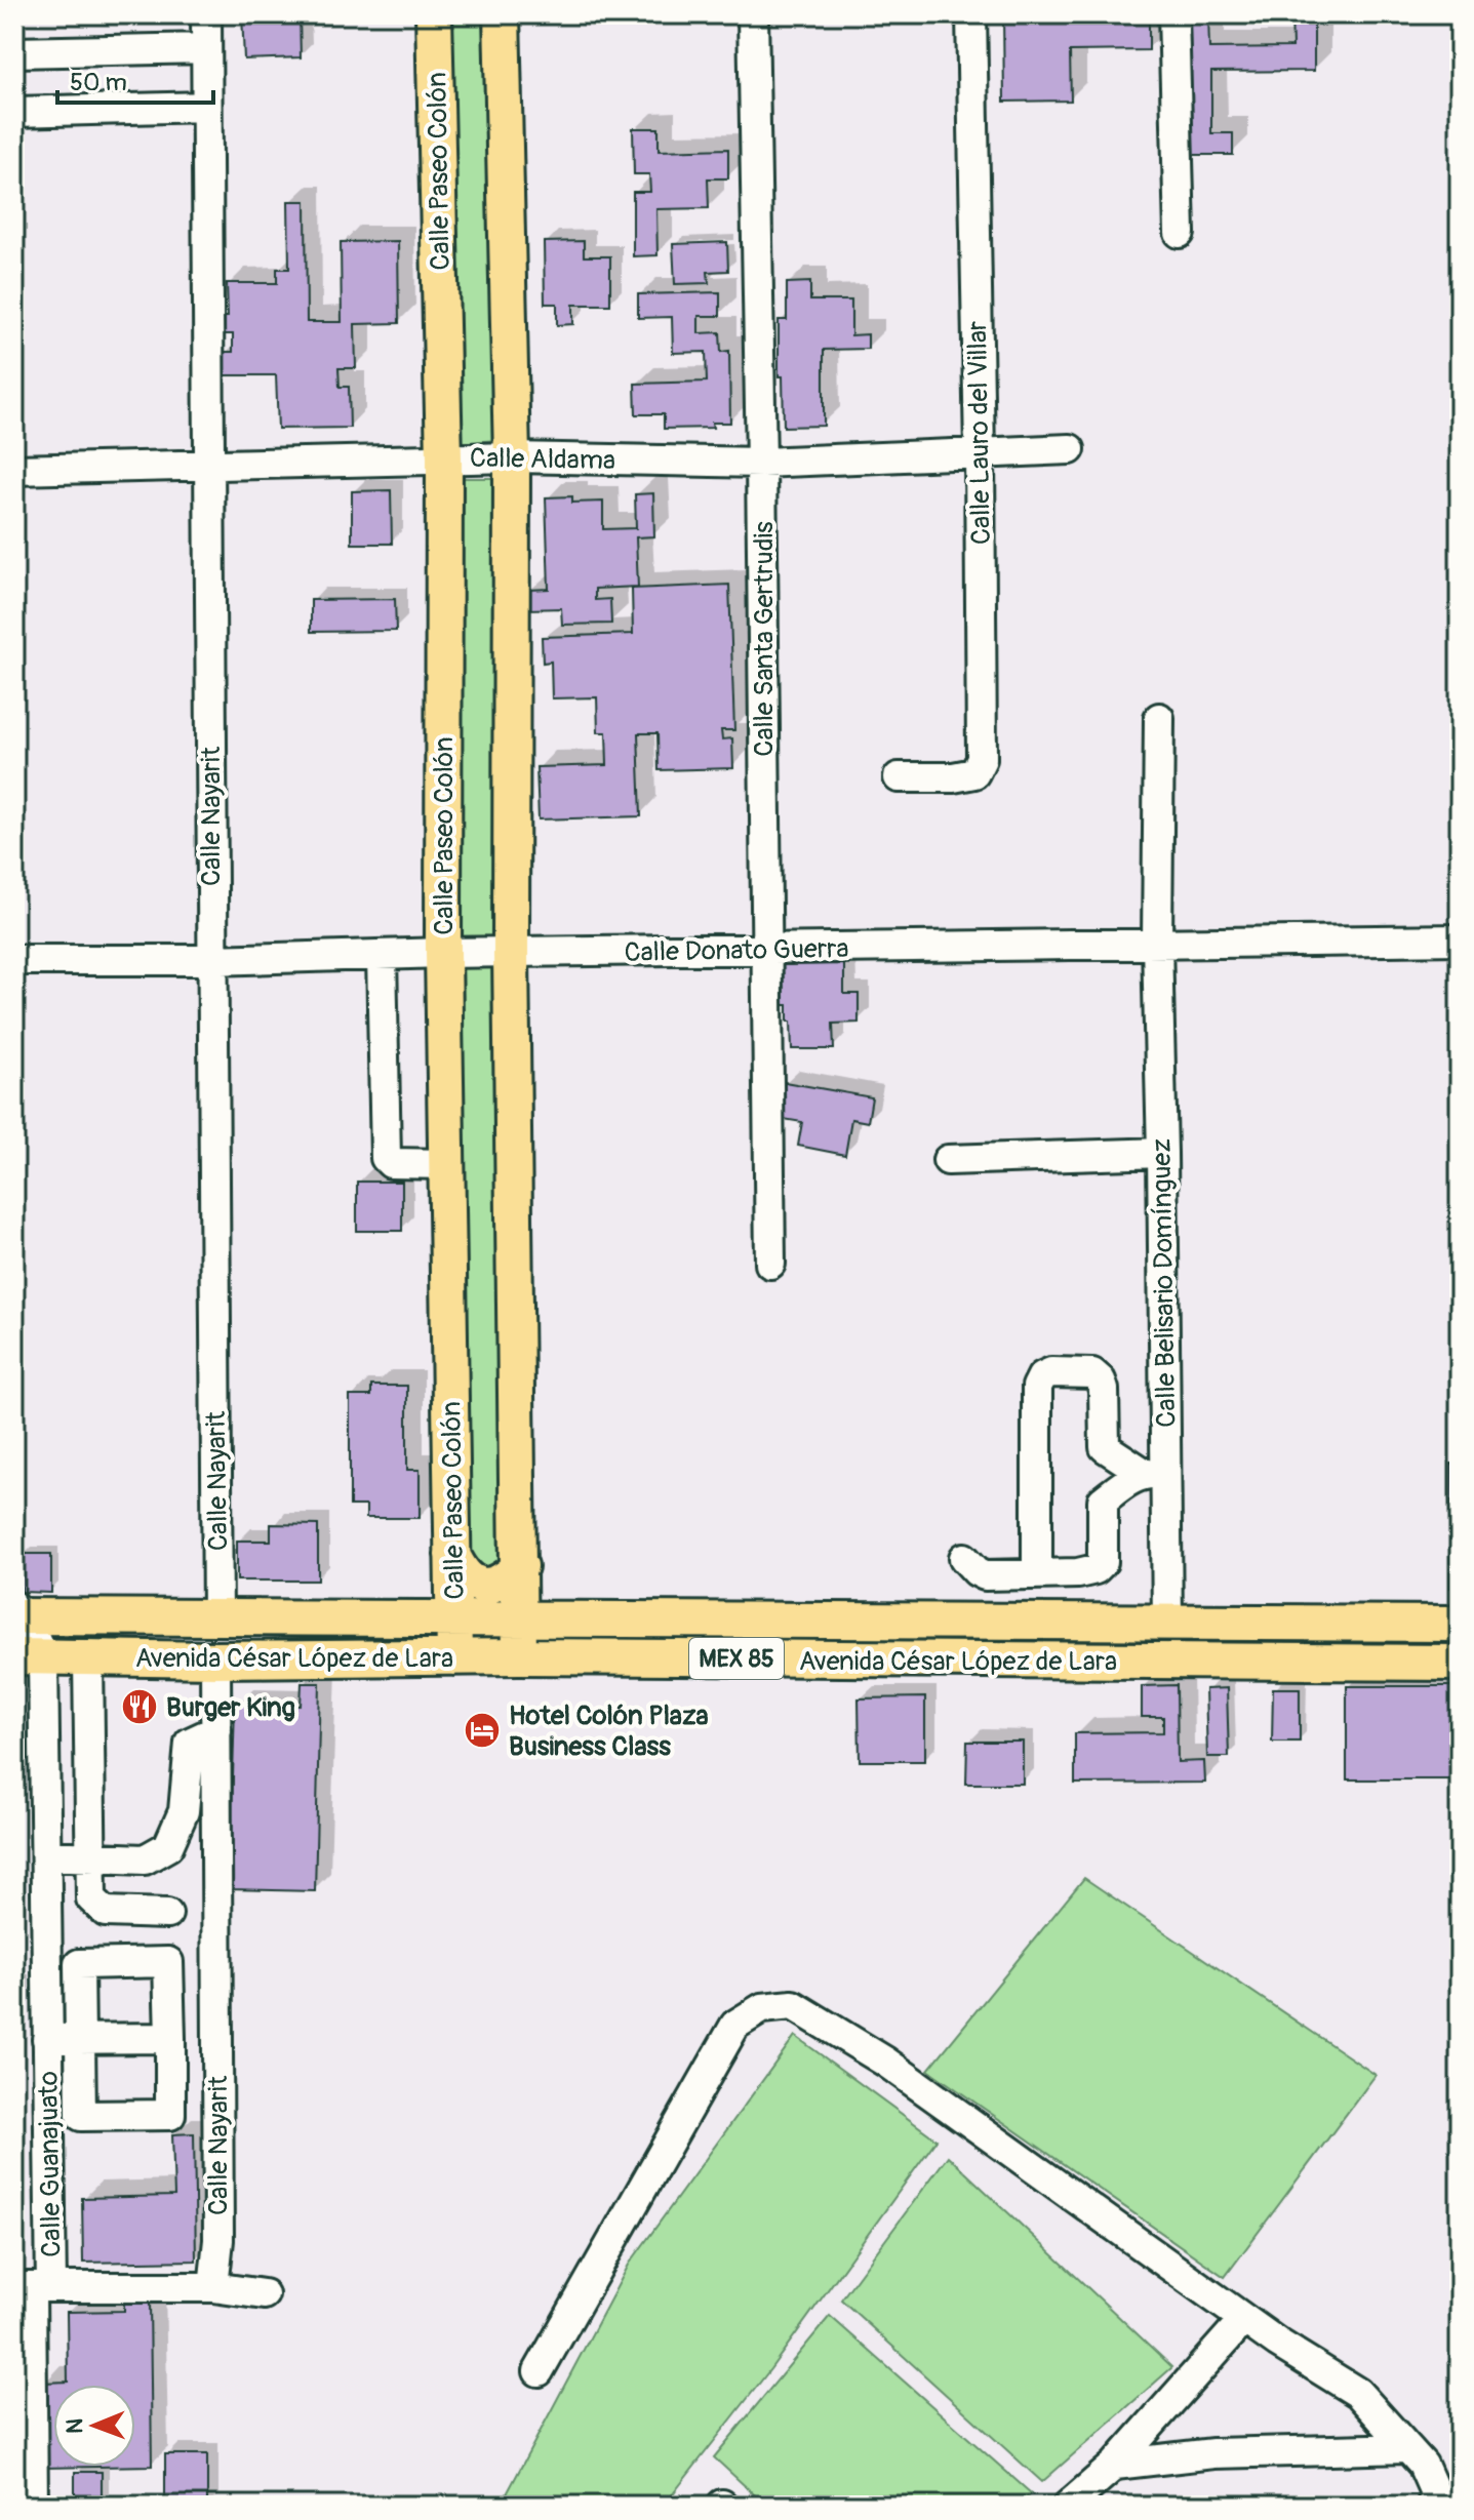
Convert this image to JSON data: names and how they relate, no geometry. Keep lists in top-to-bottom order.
{
  "streets": {
    "main road": ["Calle Paseo Colón", "Avenida César López de Lara", "MEX 85"],
    "street": [
      "Calle Lauro del Villar",
      "Calle Aldama",
      "Calle Santa Gertrudis",
      "Calle Nayarit",
      "Calle Donato Guerra",
      "Calle Belisario Domínguez",
      "Calle Guanajuato"
    ]
  },
  "crossings": [
    ["Calle Paseo Colón", "Calle Aldama"],
    ["Calle Paseo Colón", "Calle Donato Guerra"],
    ["Calle Paseo Colón", "Avenida César López de Lara"],
    ["Calle Lauro del Villar", "Calle Aldama"],
    ["Calle Aldama", "Calle Santa Gertrudis"],
    ["Calle Aldama", "Calle Nayarit"],
    ["Calle Santa Gertrudis", "Calle Donato Guerra"],
    ["Calle Nayarit", "Calle Donato Guerra"],
    ["Calle Nayarit", "Avenida César López de Lara"],
    ["Calle Donato Guerra", "Calle Belisario Domínguez"],
    ["Calle Belisario Domínguez", "Avenida César López de Lara"],
    ["Avenida César López de Lara", "Calle Guanajuato"]
  ],
  "places": {
    "restaurant": ["Burger King"],
    "hotel": ["Hotel Colón Plaza Business Class"]
  },
  "scale_bar": "50 m",
  "north": "left"
}
